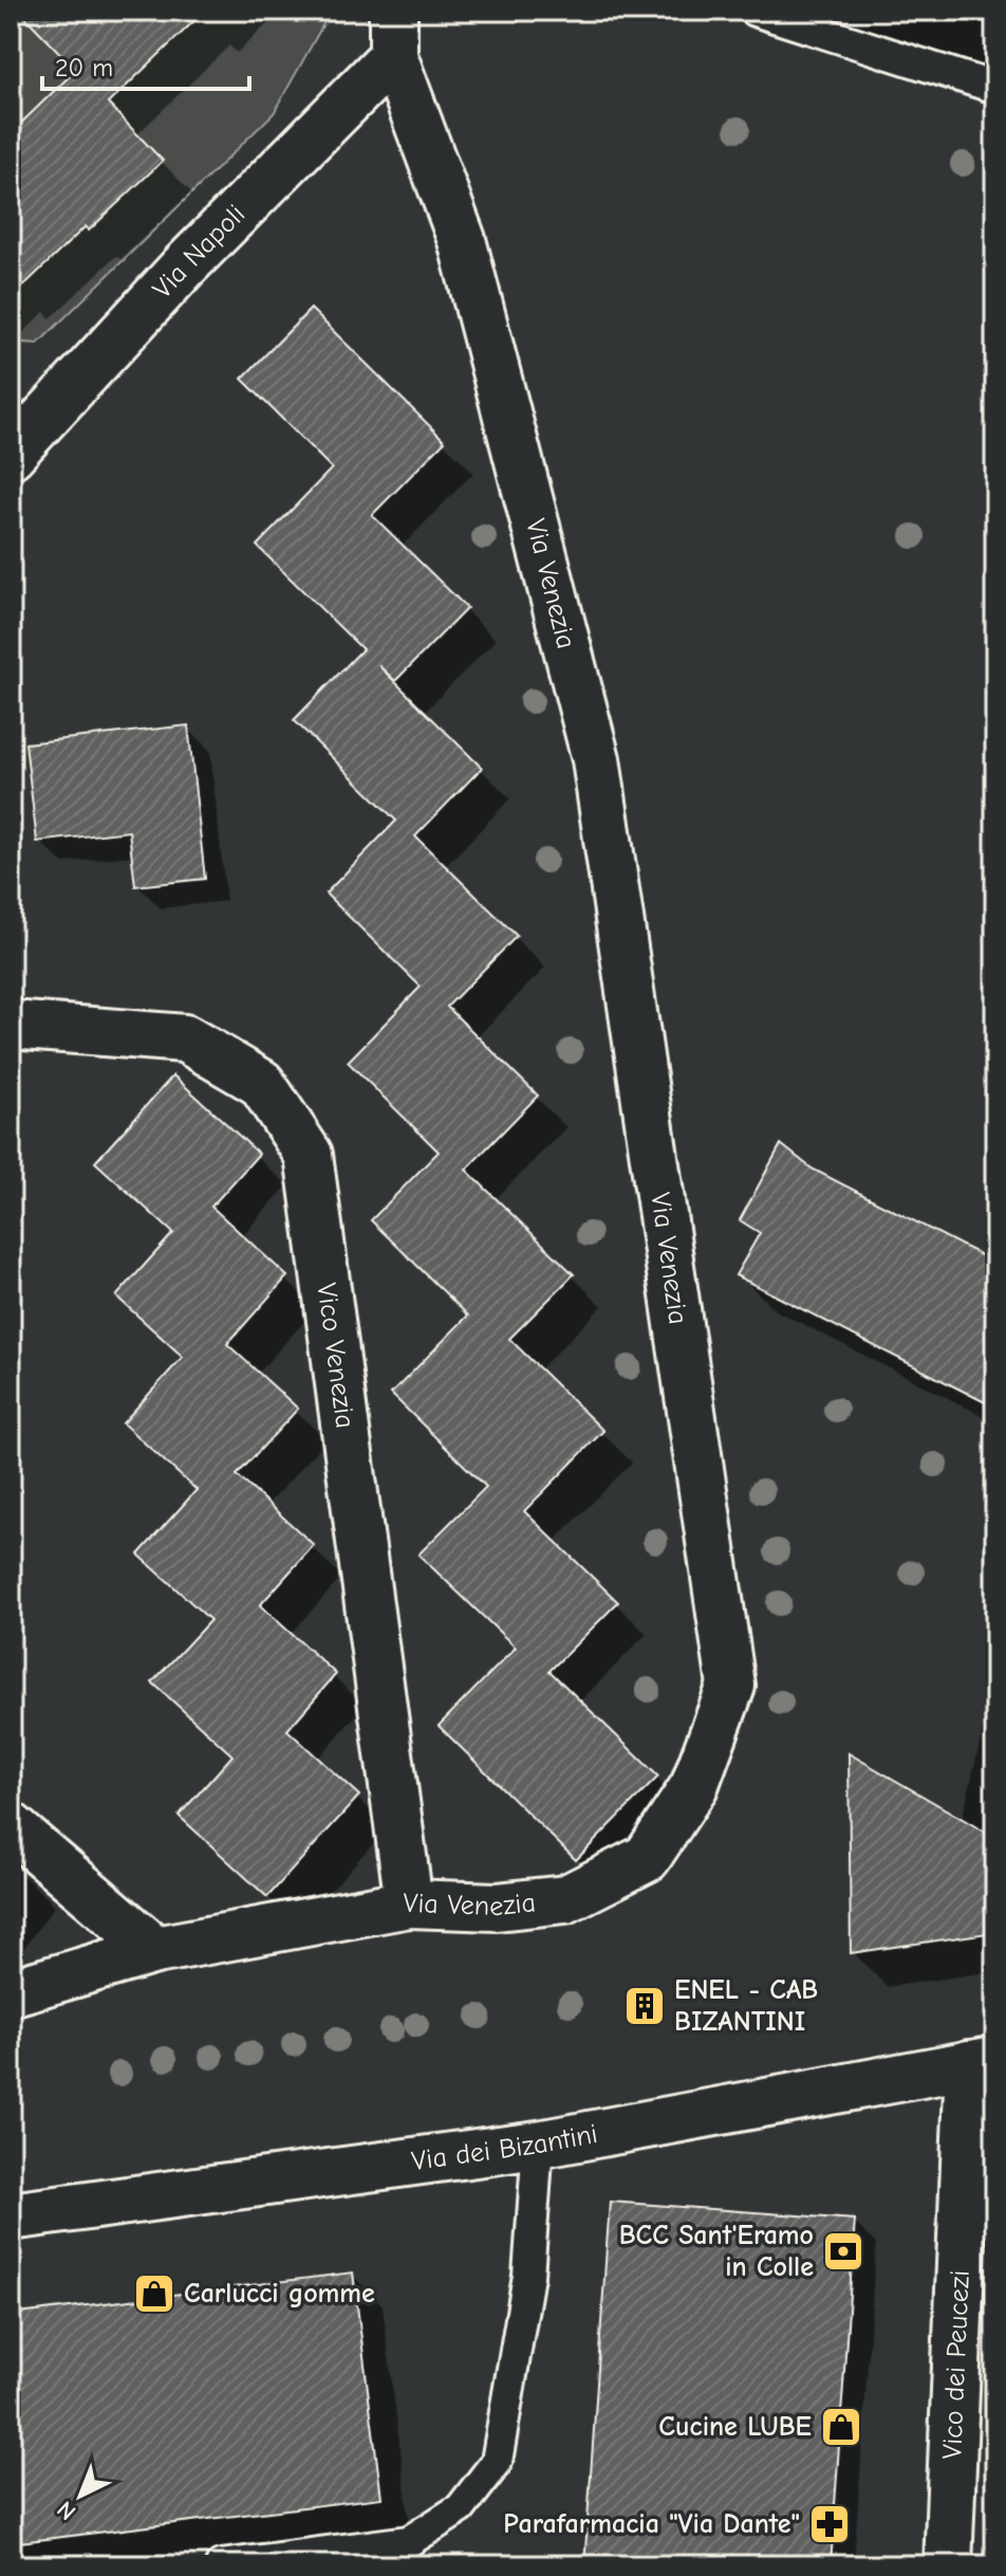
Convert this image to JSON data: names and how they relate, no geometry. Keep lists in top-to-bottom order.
{
  "streets": {
    "street": [
      "Via Napoli",
      "Via Venezia",
      "Vico Venezia",
      "Via dei Bizantini",
      "Vico dei Peucezi"
    ]
  },
  "crossings": [
    ["Via Napoli", "Via Venezia"],
    ["Via Venezia", "Vico Venezia"],
    ["Via dei Bizantini", "Vico dei Peucezi"]
  ],
  "places": {
    "building": ["ENEL - CAB BIZANTINI"],
    "bank": ["BCC Sant'Eramo in Colle"],
    "shop": ["Carlucci gomme", "Cucine LUBE"],
    "pharmacy": ["Parafarmacia \"Via Dante\""]
  },
  "scale_bar": "20 m",
  "north": "bottom left"
}
